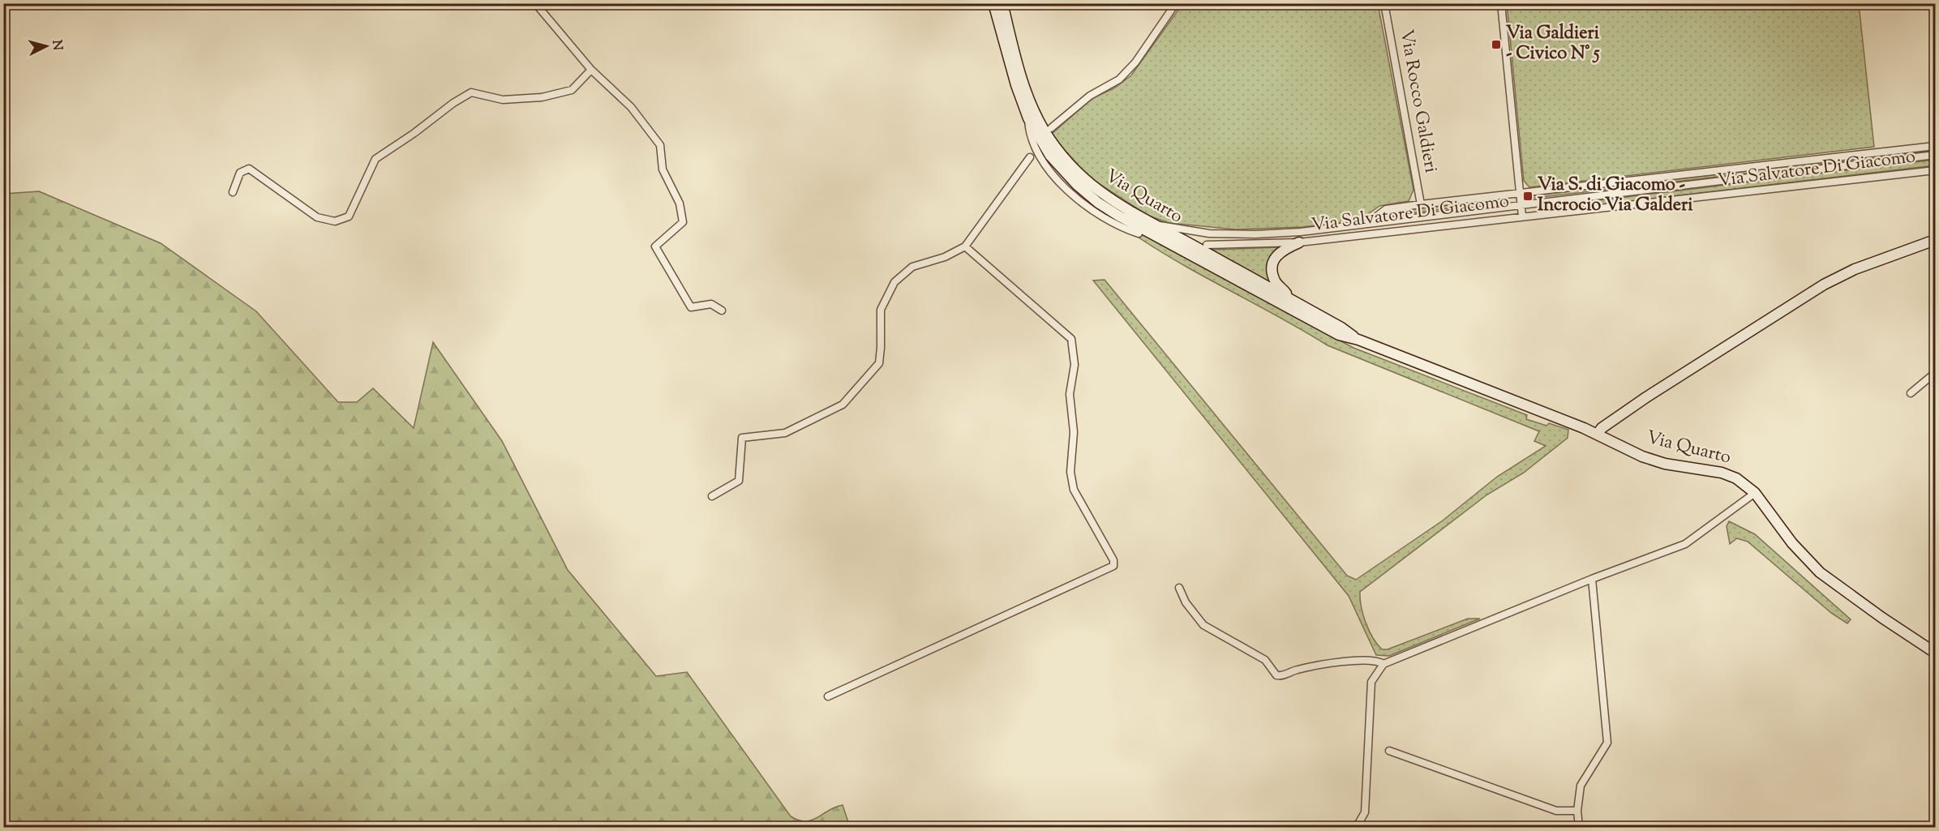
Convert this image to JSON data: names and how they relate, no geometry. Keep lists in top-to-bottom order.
{
  "streets": {
    "street": ["Via Rocco Galdieri", "Via Salvatore Di Giacomo", "Via Quarto"]
  },
  "crossings": [
    ["Via Rocco Galdieri", "Via Salvatore Di Giacomo"],
    ["Via Salvatore Di Giacomo", "Via Quarto"]
  ],
  "places": {
    "transit": ["Via Galdieri - Civico N° 5", "Via S. di Giacomo - Incrocio Via Galderi"]
  },
  "north": "right"
}
